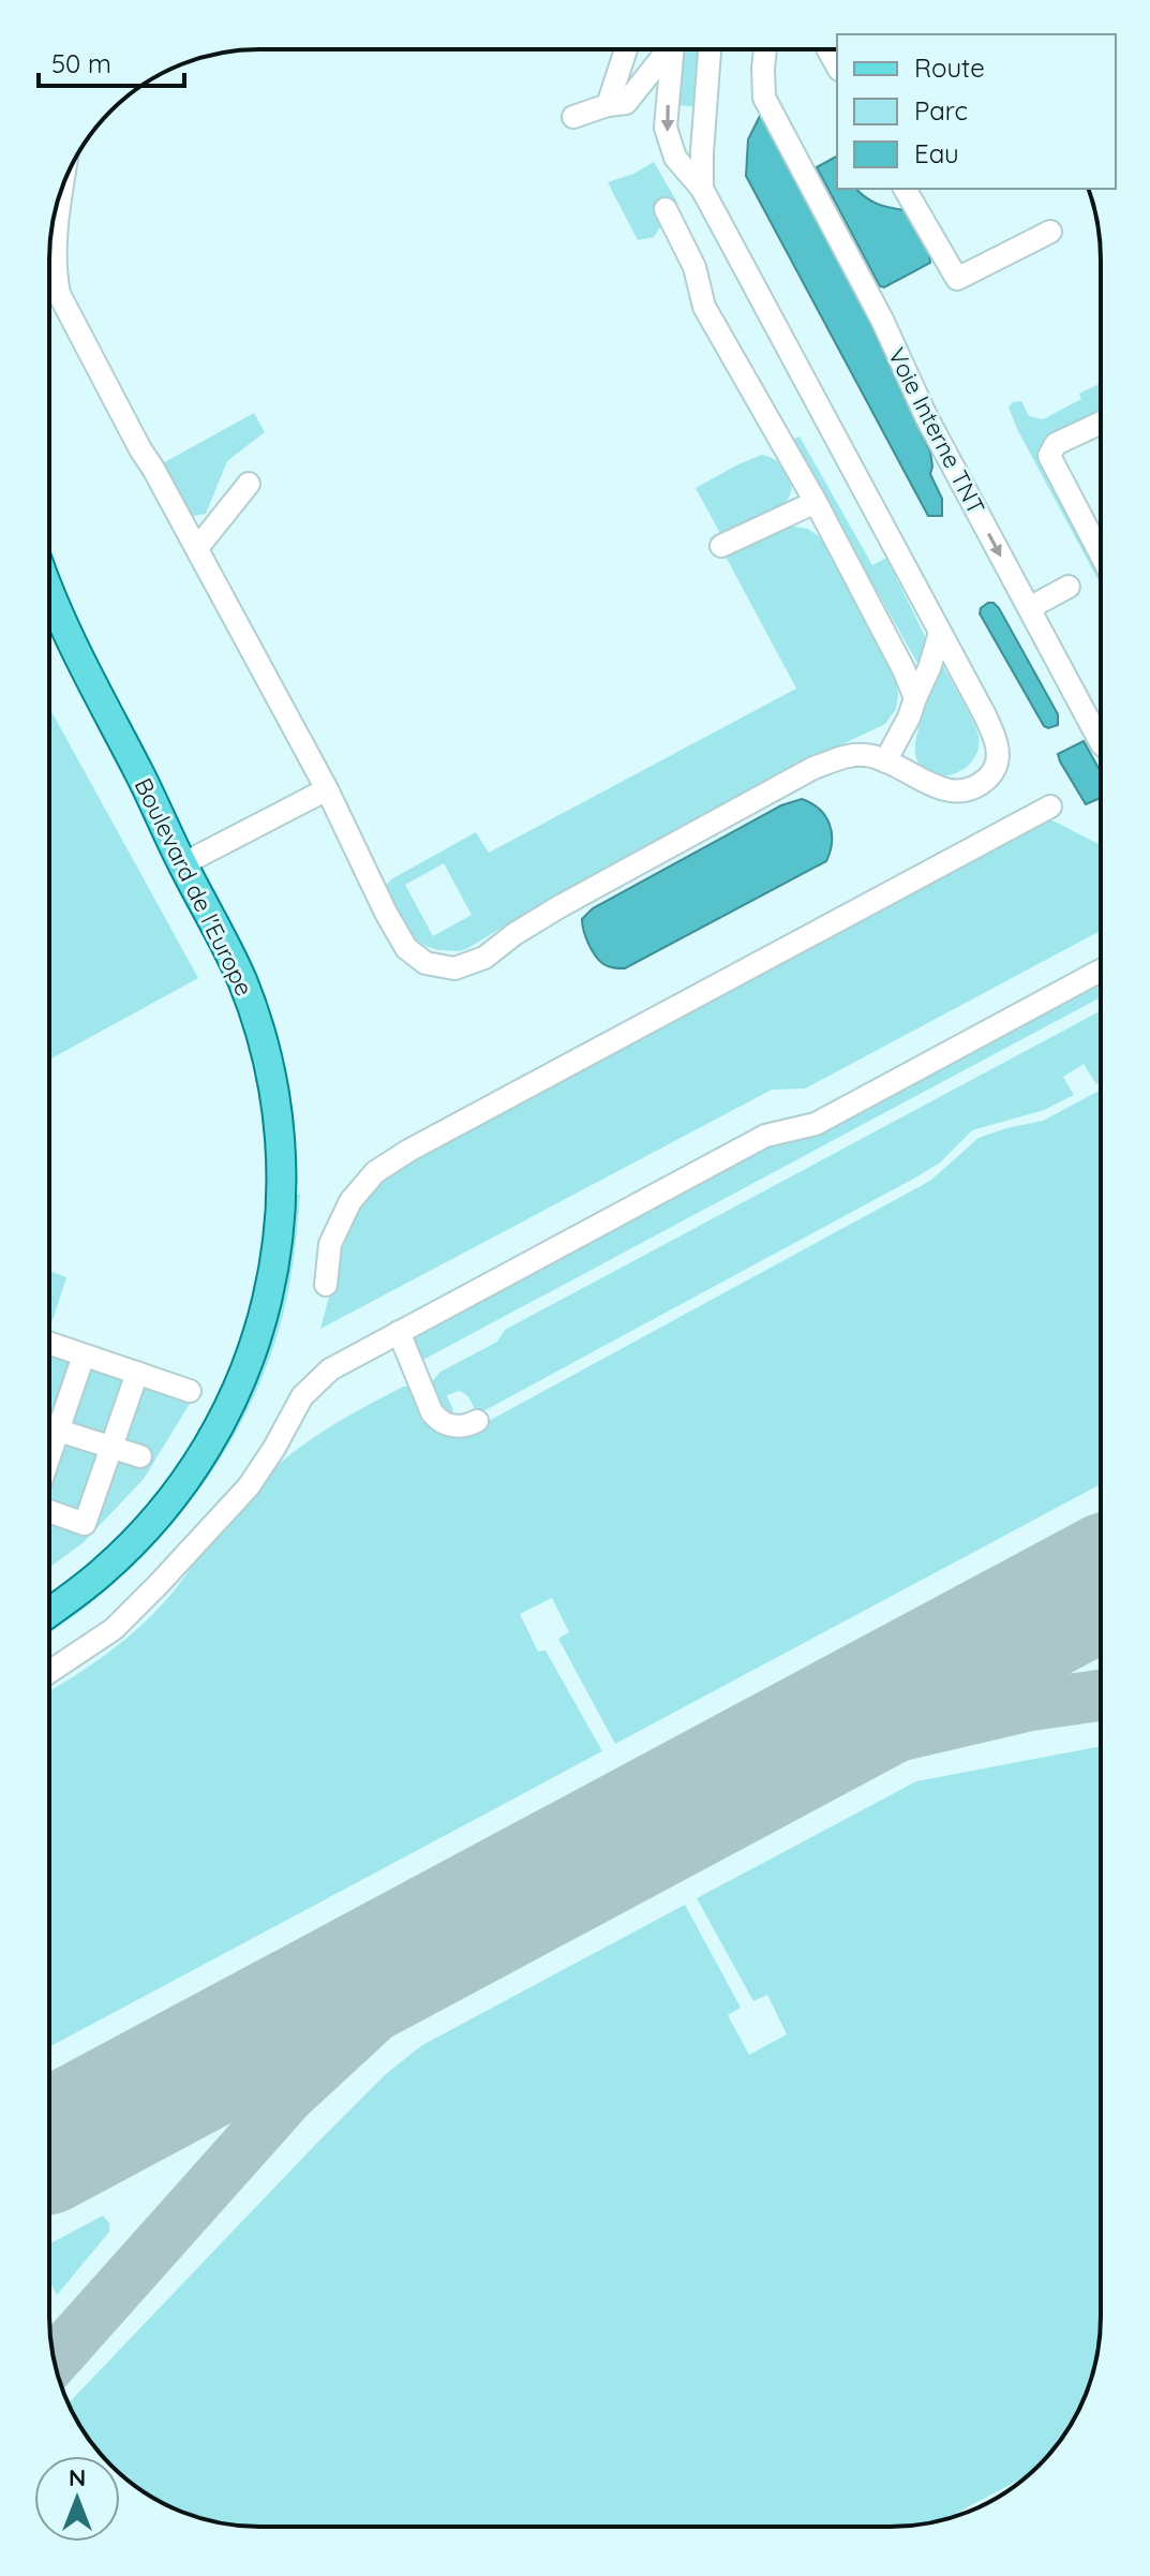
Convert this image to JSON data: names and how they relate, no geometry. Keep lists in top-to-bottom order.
{
  "streets": {
    "main road": ["Boulevard de l'Europe"],
    "lane": ["Voie Interne TNT"]
  },
  "legend": ["Route", "Parc", "Eau"],
  "scale_bar": "50 m",
  "north": "top"
}
